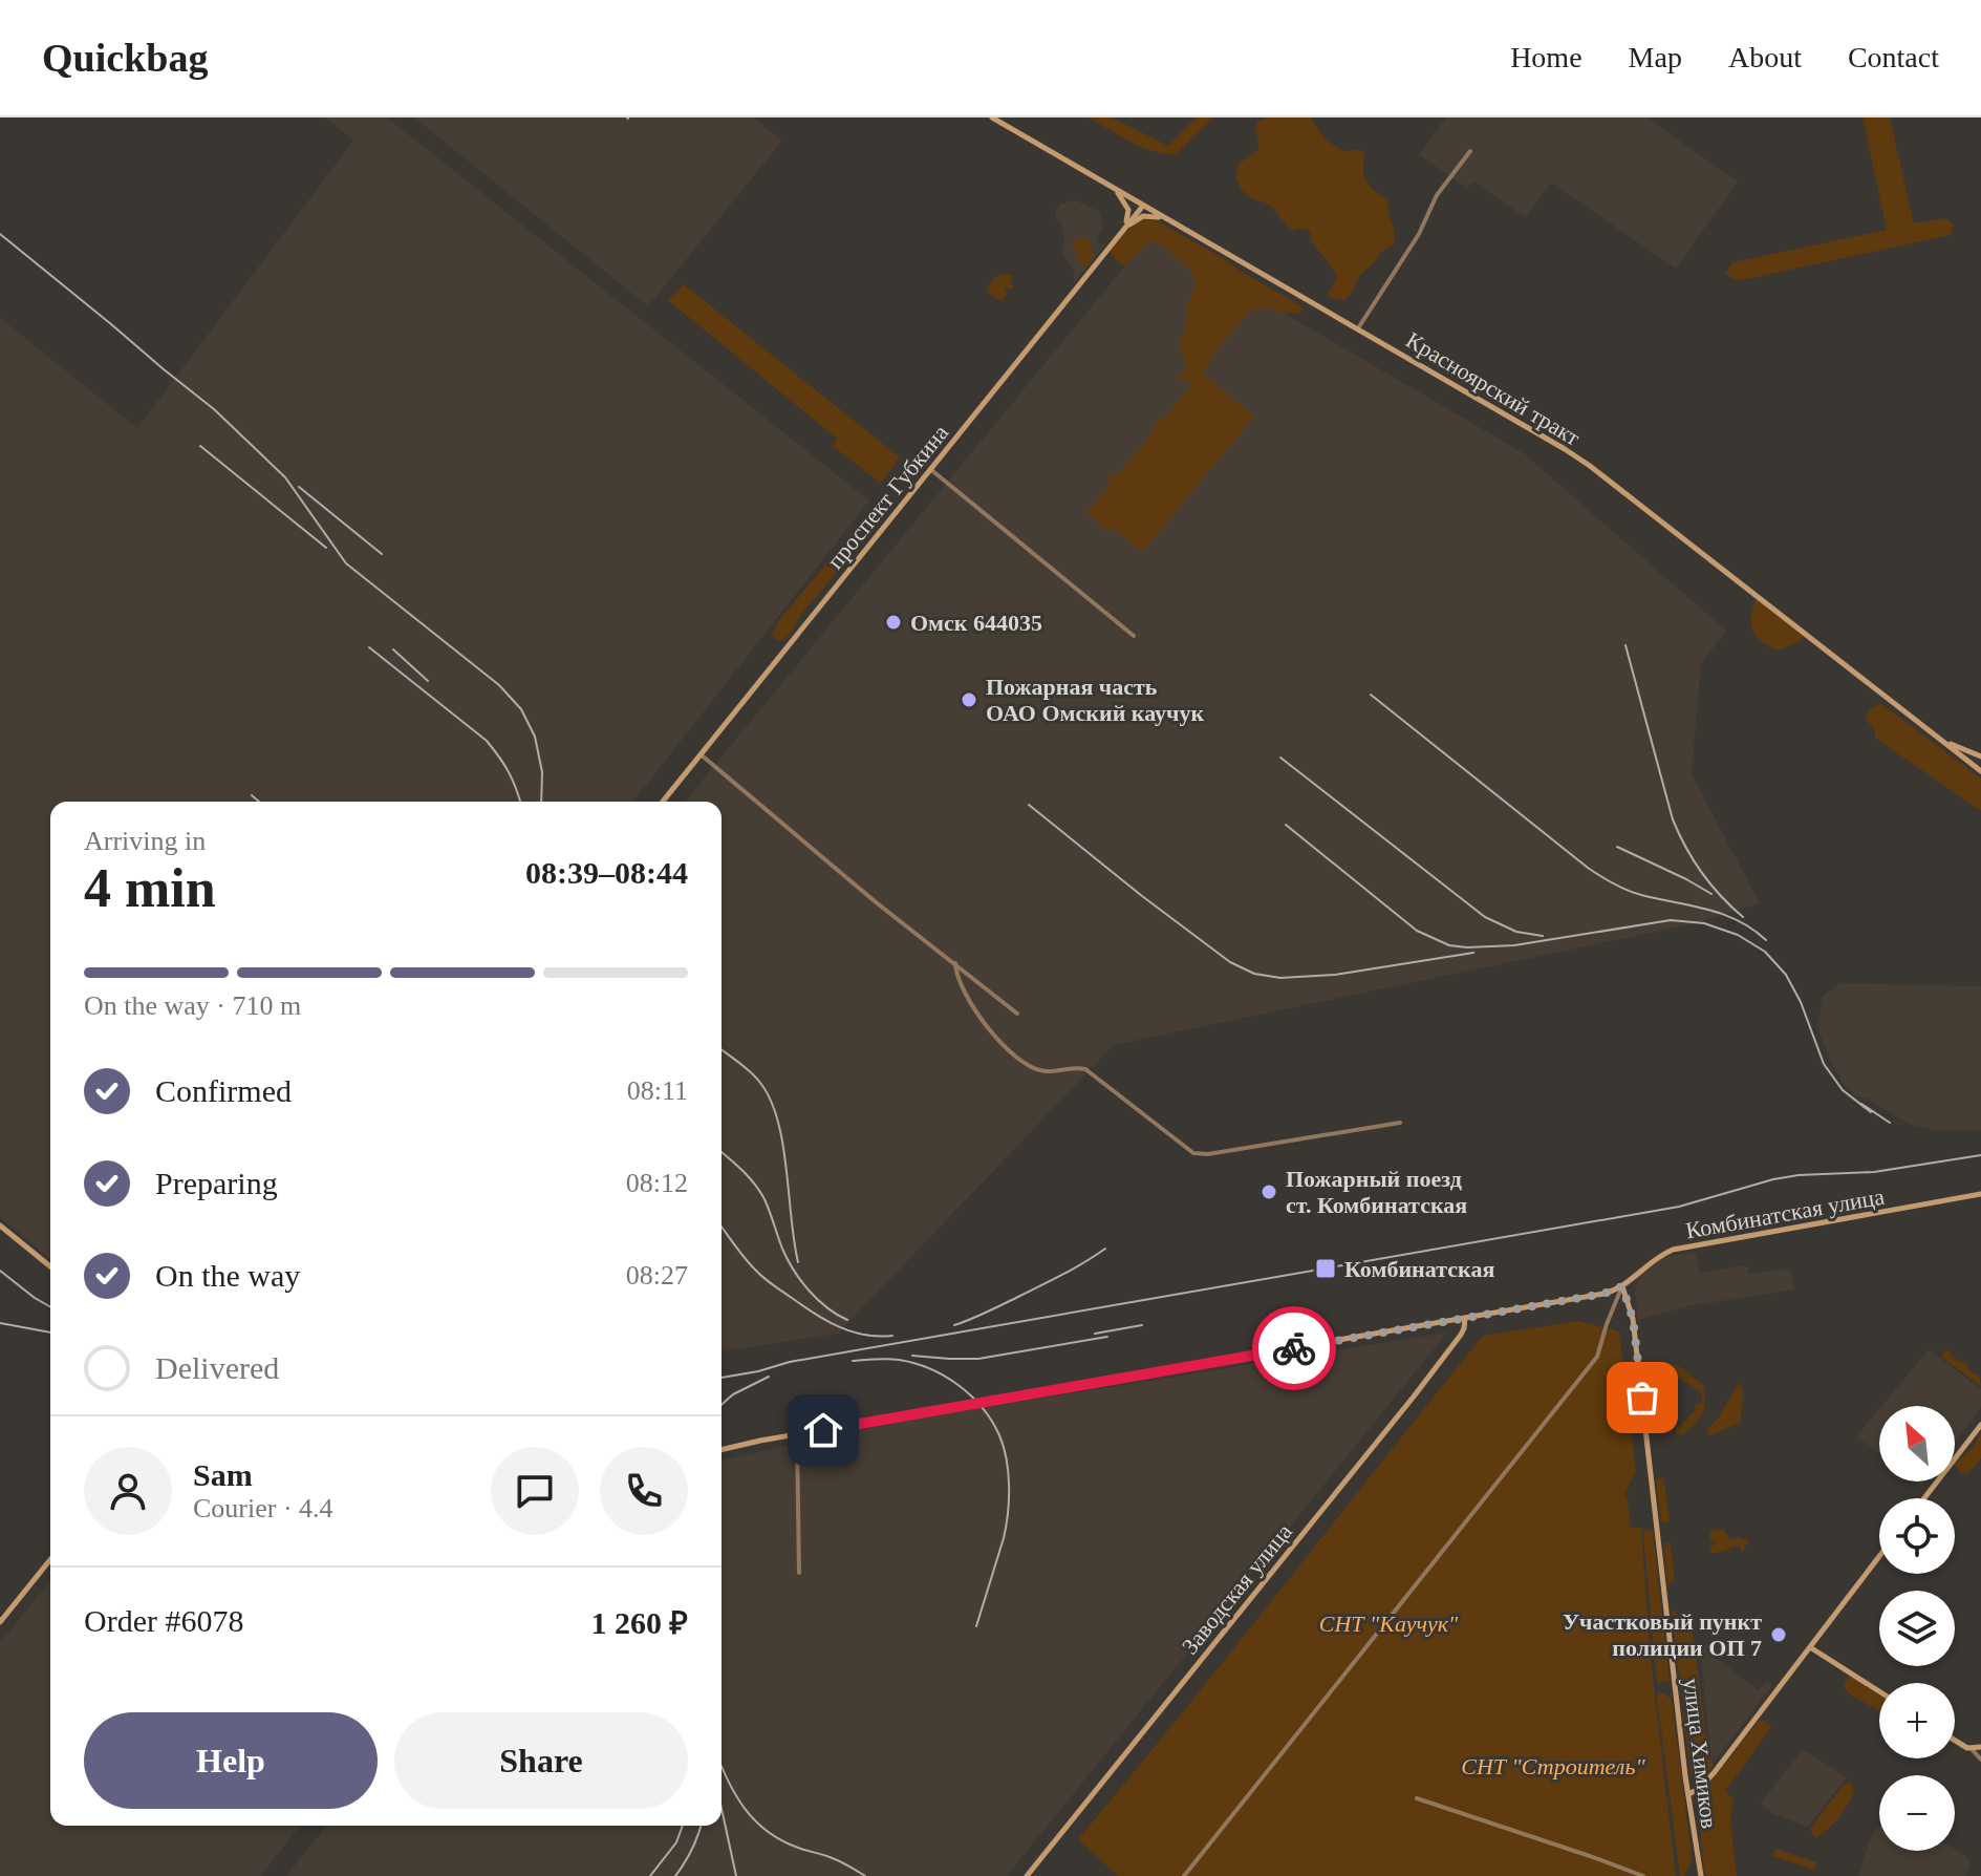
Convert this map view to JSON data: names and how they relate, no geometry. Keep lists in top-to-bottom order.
{
  "streets": {
    "main road": [
      "Красноярский тракт",
      "проспект Губкина",
      "Комбинатская улица",
      "Заводская улица",
      "улица Химиков"
    ]
  },
  "crossings": [
    ["Красноярский тракт", "проспект Губкина"],
    ["Комбинатская улица", "Заводская улица"],
    ["Комбинатская улица", "улица Химиков"]
  ],
  "parks": ["СНТ \"Каучук\"", "СНТ \"Строитель\""],
  "places": {
    "other": [
      "Омск 644035",
      "Пожарная часть ОАО Омский каучук",
      "Пожарный поезд ст. Комбинатская",
      "Участковый пункт полиции ОП 7"
    ],
    "transit": ["Комбинатская"]
  },
  "north": "top left",
  "page": {
    "header": "Quickbag",
    "nav": [
      "Home",
      "Map",
      "About",
      "Contact"
    ],
    "heading": ["4 min", "Arriving in", "08:39–08:44"],
    "panel": [
      "Sam",
      "Courier · 4.4",
      "Order #6078",
      "1 260 ₽"
    ],
    "bar": "On the way · 710 m",
    "list": [
      ["Confirmed", "08:11"],
      ["Preparing", "08:12"],
      ["On the way", "08:27"],
      "Delivered"
    ],
    "map_buttons": ["+", "−"],
    "buttons": ["Help", "Share"]
  }
}
